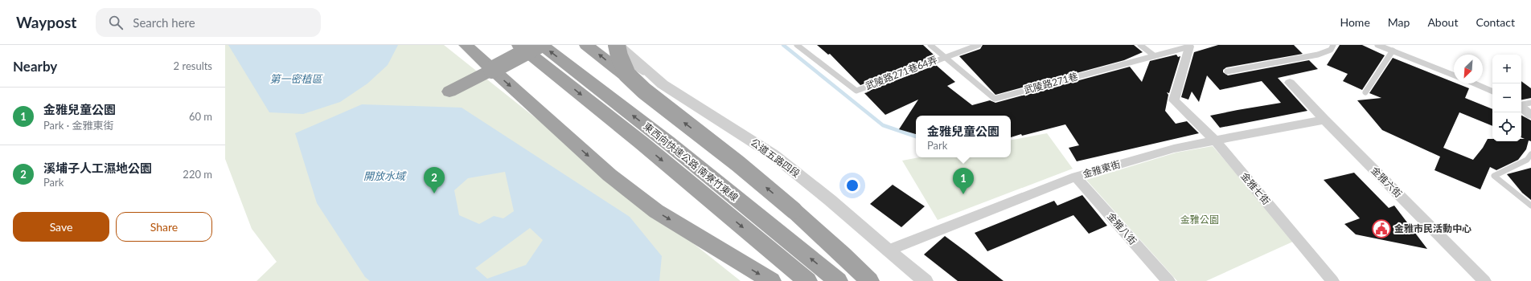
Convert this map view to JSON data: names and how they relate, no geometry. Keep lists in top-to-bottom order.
{
  "streets": {
    "highway": ["東西向快速公路 南寮竹東線"],
    "street": [
      "公道五路四段",
      "金雅東街",
      "金雅六街",
      "金雅七街",
      "金雅八街"
    ],
    "lane": ["武陵路271巷64弄", "武陵路271巷"]
  },
  "crossings": [
    ["武陵路271巷64弄", "武陵路271巷"],
    ["武陵路271巷", "金雅七街"],
    ["公道五路四段", "金雅東街"],
    ["金雅東街", "金雅六街"],
    ["金雅東街", "金雅七街"],
    ["金雅東街", "金雅八街"]
  ],
  "water": ["第一密植區", "開放水域"],
  "parks": ["金雅公園"],
  "places": {
    "public building": ["金雅市民活動中心"]
  },
  "north": "bottom left",
  "page": {
    "header": "Waypost",
    "search": "Search here",
    "nav": [
      "Home",
      "Map",
      "About",
      "Contact"
    ],
    "heading": ["Nearby", "2 results"],
    "map_buttons": ["+", "−"],
    "list": [
      {
        "mark": "1",
        "name": "金雅兒童公園",
        "note": "Park · 金雅東街",
        "value": "60 m"
      },
      {
        "mark": "2",
        "name": "溪埔子人工濕地公園",
        "note": "Park",
        "value": "220 m"
      }
    ],
    "popup": ["金雅兒童公園", "Park"],
    "pins": ["2", "1"],
    "buttons": ["Save", "Share"]
  }
}
